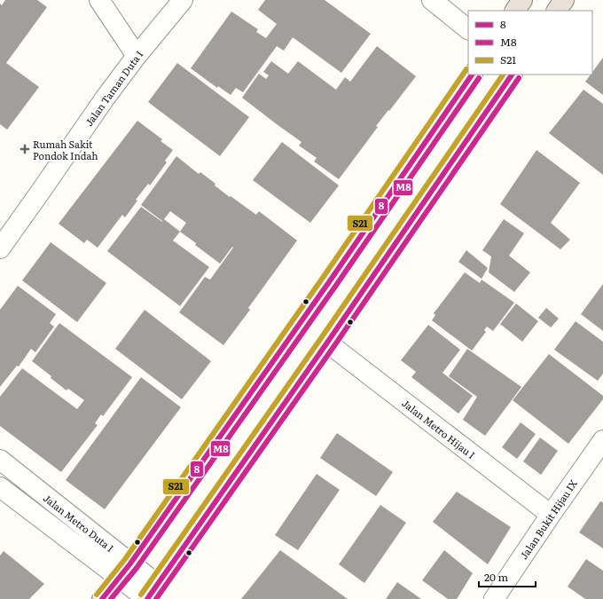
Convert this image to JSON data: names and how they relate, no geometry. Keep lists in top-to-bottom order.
{
  "streets": {
    "street": [
      "Jalan Taman Duta I",
      "Jalan Metro Hijau I",
      "Jalan Bukit Hijau IX",
      "Jalan Metro Duta I"
    ]
  },
  "crossings": [
    ["Jalan Metro Hijau I", "Jalan Bukit Hijau IX"]
  ],
  "places": {
    "health": ["Rumah Sakit Pondok Indah"]
  },
  "lines": ["transit line S21", "transit line 8", "transit line M8"],
  "legend": ["8", "M8", "S21"],
  "scale_bar": "20 m"
}
